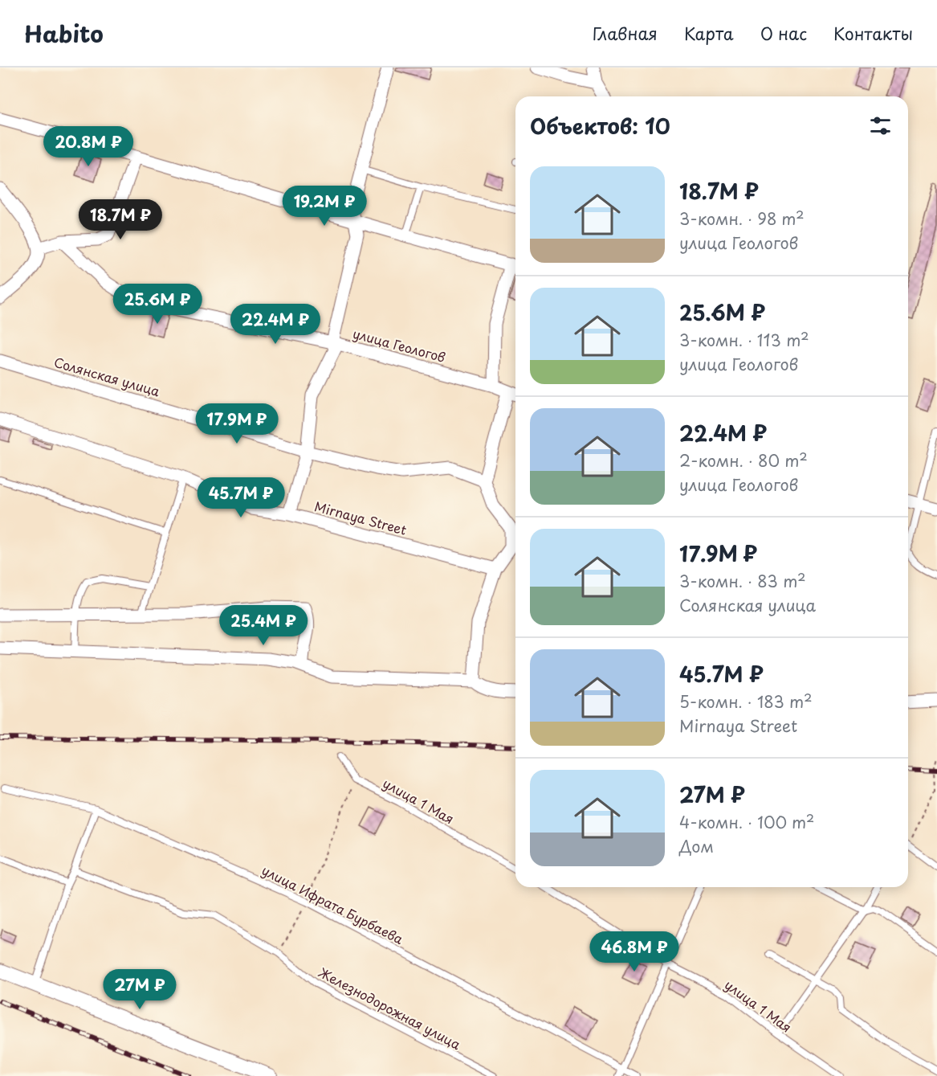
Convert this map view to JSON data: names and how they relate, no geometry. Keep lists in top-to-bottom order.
{
  "streets": {
    "street": ["улица Геологов", "Солянская улица", "Mirnaya Street"],
    "lane": ["улица 1 Мая", "улица Ифрата Бурбаева", "Железнодорожная улица"]
  },
  "page": {
    "header": "Habito",
    "nav": [
      "Главная",
      "Карта",
      "О нас",
      "Контакты"
    ],
    "heading": "Объектов: 10",
    "price": [
      "20.8M ₽",
      "19.2M ₽",
      "18.7M ₽",
      "25.6M ₽",
      "22.4M ₽",
      "17.9M ₽",
      "45.7M ₽",
      "25.4M ₽",
      "46.8M ₽",
      "27M ₽"
    ],
    "list": [
      {
        "name": "18.7M ₽",
        "note": "3-комн. · 98 m² · улица Геологов"
      },
      {
        "name": "25.6M ₽",
        "note": "3-комн. · 113 m² · улица Геологов"
      },
      {
        "name": "22.4M ₽",
        "note": "2-комн. · 80 m² · улица Геологов"
      },
      {
        "name": "17.9M ₽",
        "note": "3-комн. · 83 m² · Солянская улица"
      },
      {
        "name": "45.7M ₽",
        "note": "5-комн. · 183 m² · Mirnaya Street"
      },
      {
        "name": "27M ₽",
        "note": "4-комн. · 100 m² · Дом"
      }
    ]
  }
}
